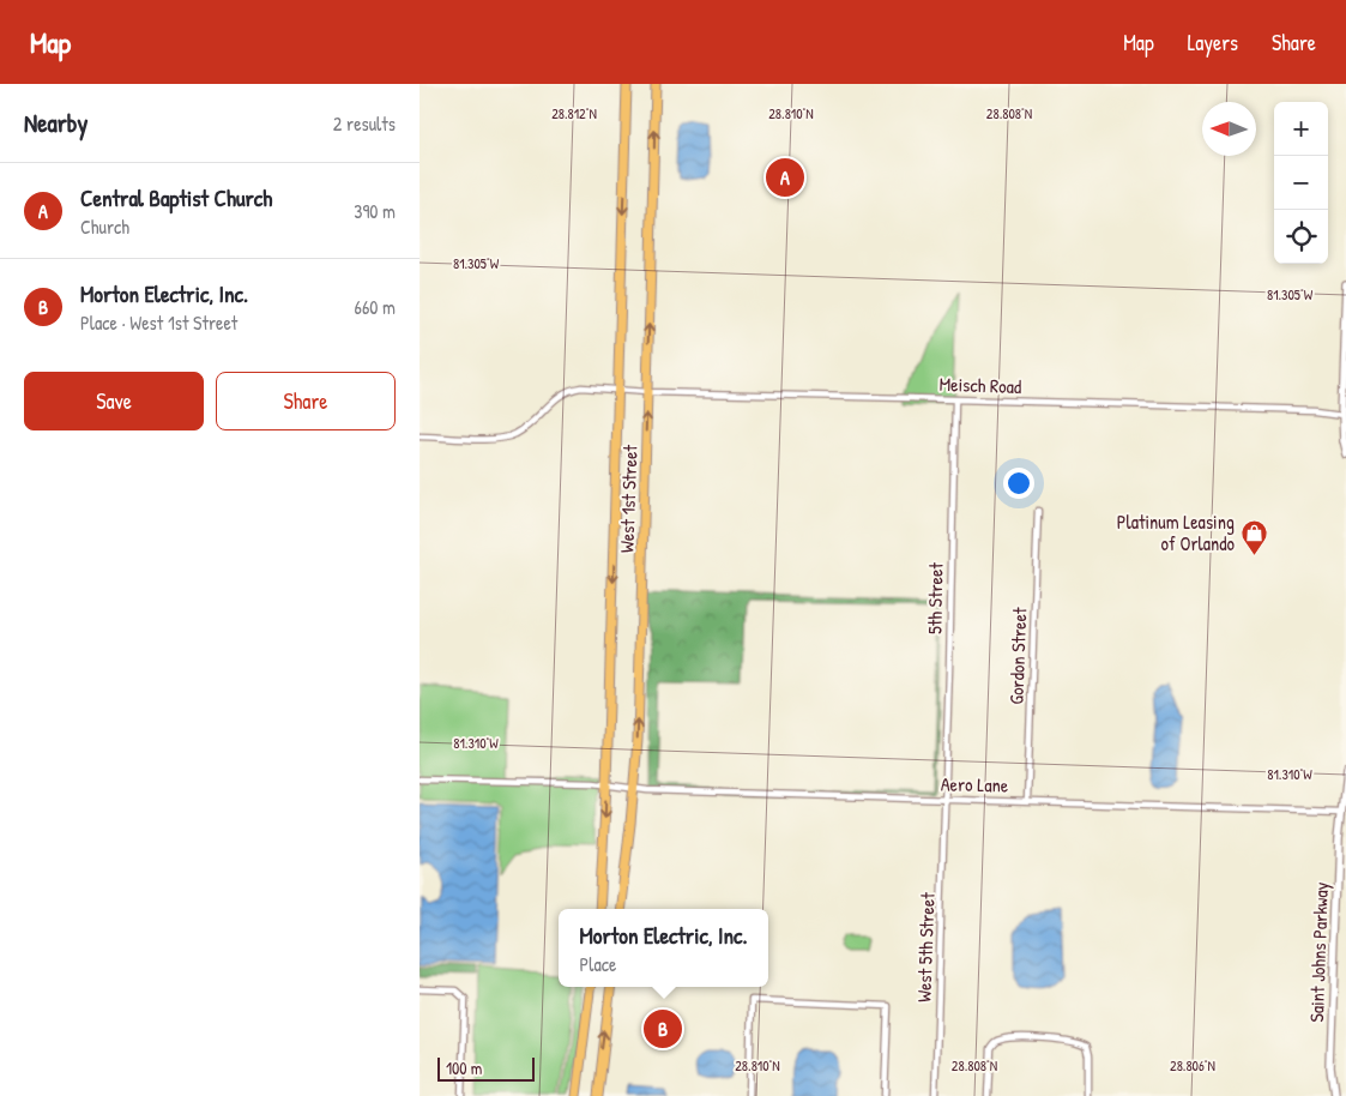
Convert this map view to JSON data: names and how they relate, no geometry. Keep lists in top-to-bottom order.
{
  "streets": {
    "main road": ["West 1st Street"],
    "street": [
      "Meisch Road",
      "5th Street",
      "Gordon Street",
      "Aero Lane",
      "West 5th Street",
      "Saint Johns Parkway"
    ]
  },
  "crossings": [
    ["Meisch Road", "West 1st Street"],
    ["Meisch Road", "5th Street"],
    ["West 1st Street", "Aero Lane"],
    ["5th Street", "Aero Lane"],
    ["5th Street", "West 5th Street"],
    ["Gordon Street", "Aero Lane"],
    ["Aero Lane", "West 5th Street"],
    ["Aero Lane", "Saint Johns Parkway"]
  ],
  "places": {
    "shop": ["Platinum Leasing of Orlando"]
  },
  "scale_bar": "100 m",
  "north": "left",
  "page": {
    "header": "Map",
    "nav": ["Map", "Layers", "Share"],
    "heading": ["Nearby", "2 results"],
    "map_buttons": ["+", "−"],
    "pins": ["A", "B"],
    "list": [
      {
        "mark": "A",
        "name": "Central Baptist Church",
        "note": "Church",
        "value": "390 m"
      },
      {
        "mark": "B",
        "name": "Morton Electric, Inc.",
        "note": "Place · West 1st Street",
        "value": "660 m"
      }
    ],
    "buttons": ["Save", "Share"],
    "popup": ["Morton Electric, Inc.", "Place"],
    "scale": "100 m"
  },
  "coordinates": [
    "28.812°N",
    "28.810°N",
    "28.808°N",
    "81.305°W",
    "81.310°W",
    "28.806°N"
  ]
}
